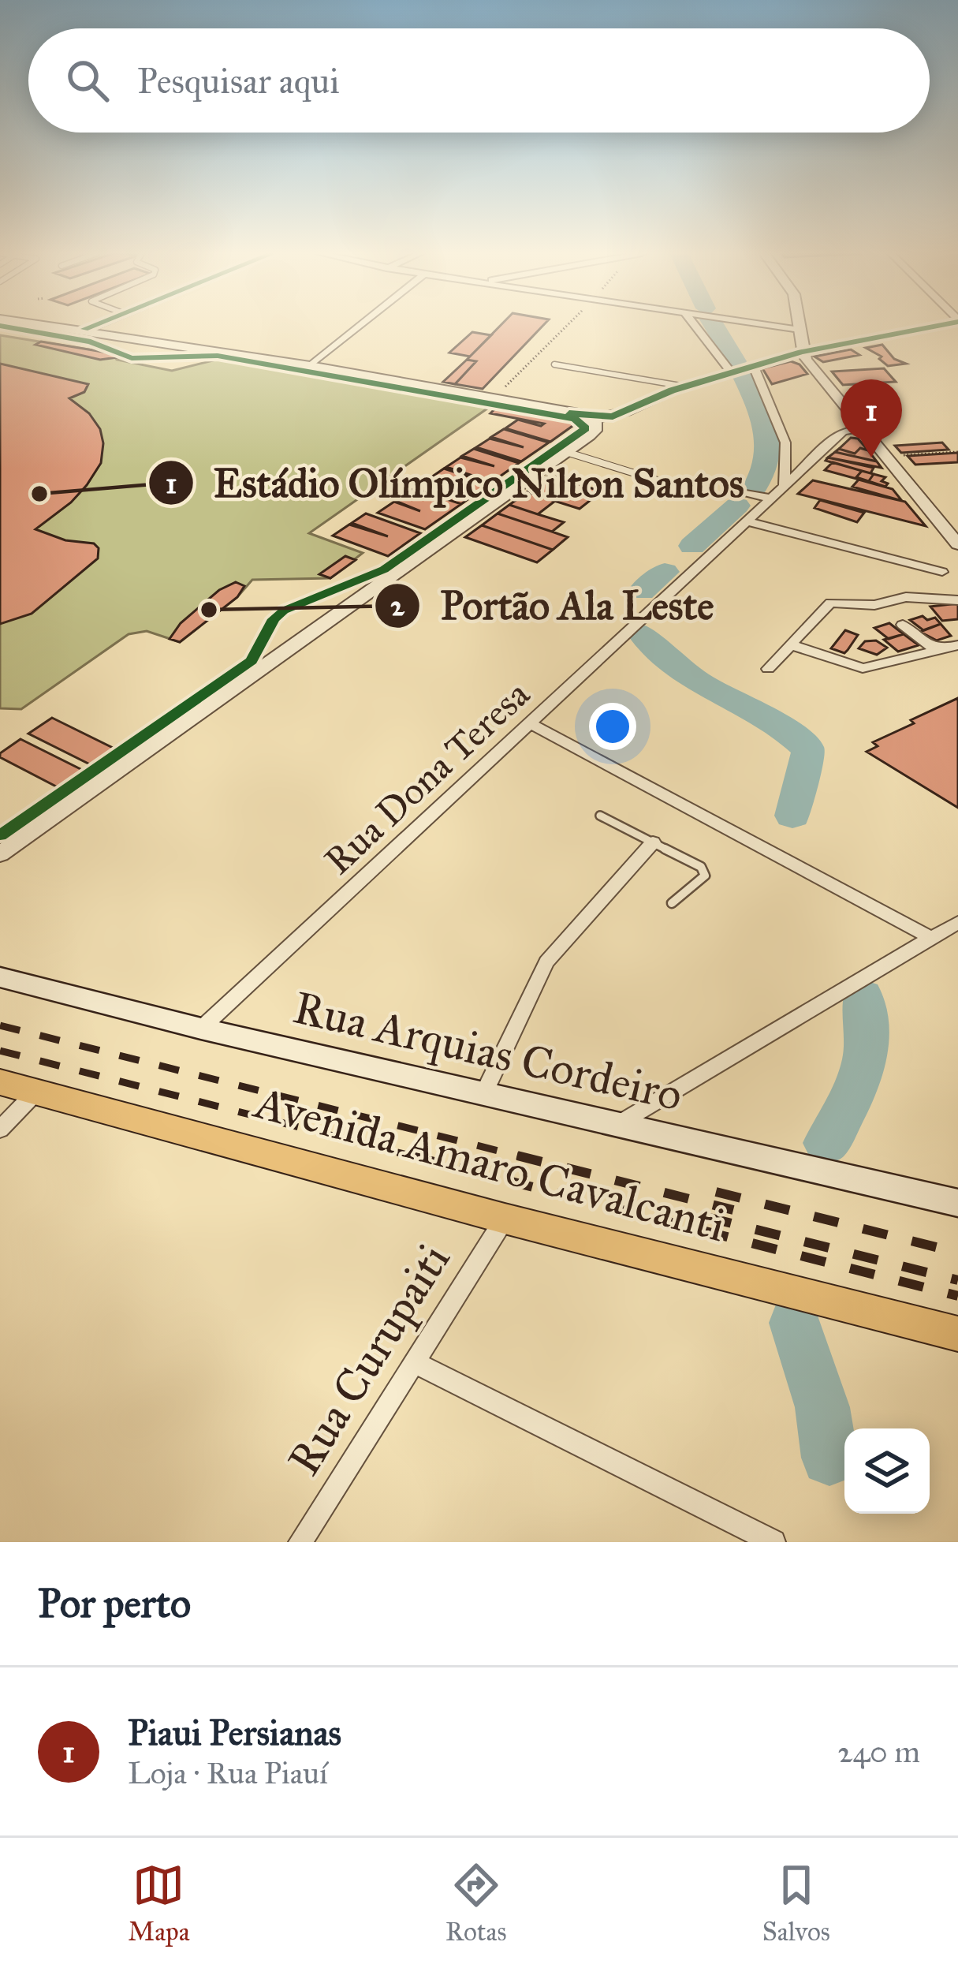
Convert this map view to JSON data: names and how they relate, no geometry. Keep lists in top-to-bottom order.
{
  "streets": {
    "main road": ["Rua Arquias Cordeiro", "Avenida Amaro Cavalcanti"],
    "street": ["Rua Dona Teresa", "Rua Curupaiti"]
  },
  "crossings": [
    ["Rua Dona Teresa", "Rua Arquias Cordeiro"],
    ["Avenida Amaro Cavalcanti", "Rua Curupaiti"]
  ],
  "places": ["Estádio Olímpico Nilton Santos", "Portão Ala Leste"],
  "page": {
    "search": "Pesquisar aqui",
    "pins": "1",
    "heading": "Por perto",
    "list": [
      {
        "mark": "1",
        "name": "Piaui Persianas",
        "note": "Loja · Rua Piauí",
        "value": "240 m"
      }
    ],
    "nav": ["Mapa", "Rotas", "Salvos"]
  }
}
